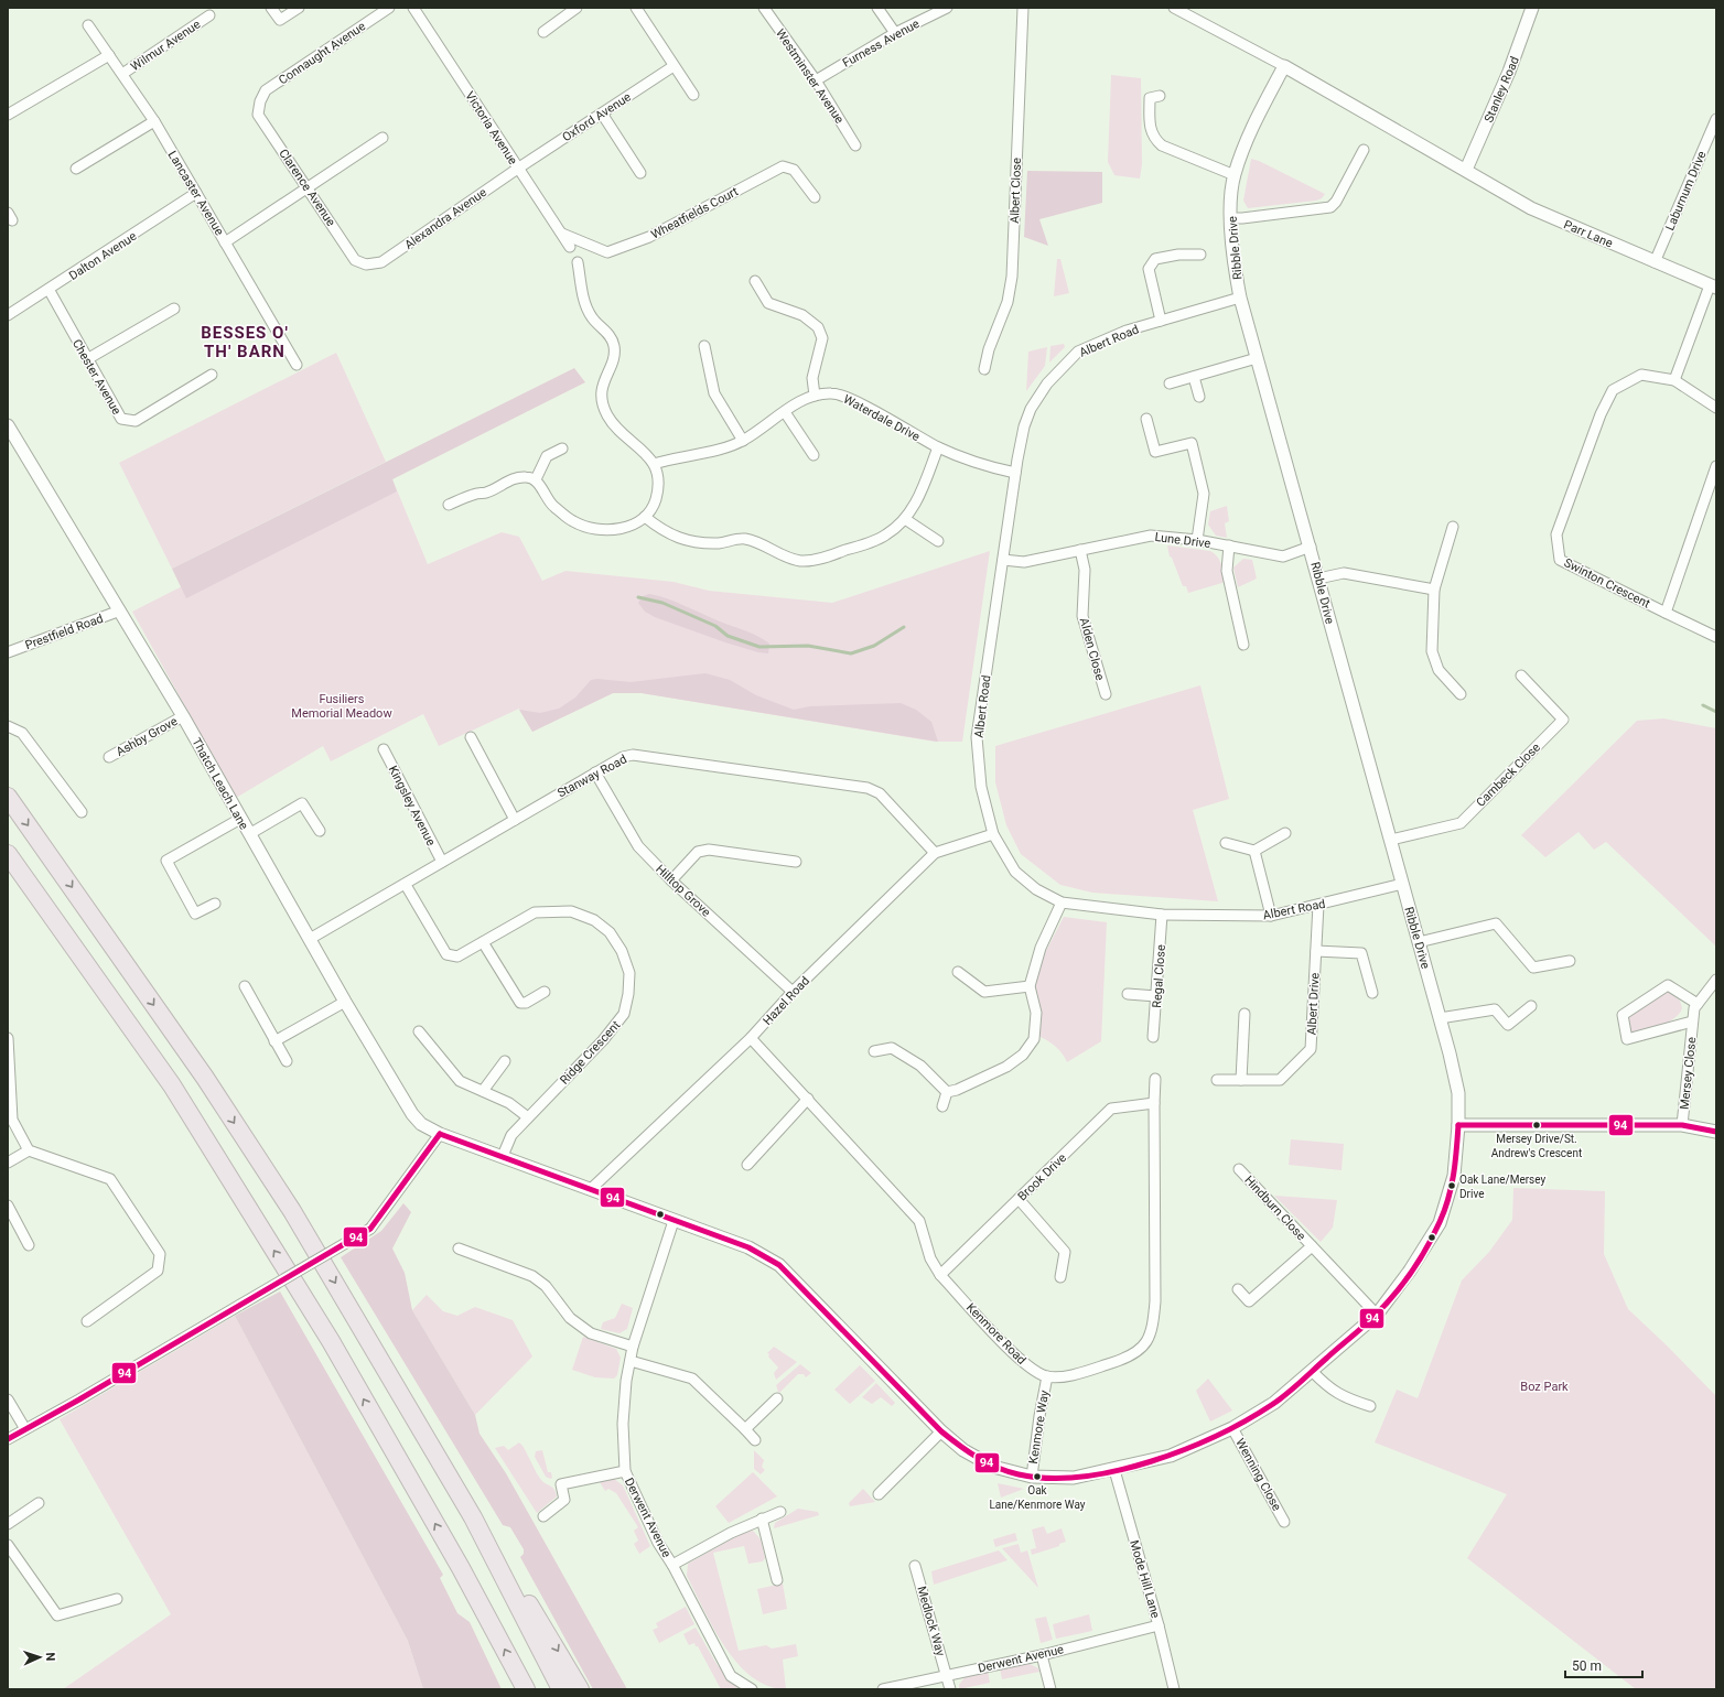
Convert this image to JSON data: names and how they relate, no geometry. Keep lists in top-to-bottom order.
{
  "streets": {
    "street": [
      "Furness Avenue",
      "Wilmur Avenue",
      "Connaught Avenue",
      "Westminster Avenue",
      "Stanley Road",
      "Oxford Avenue",
      "Victoria Avenue",
      "Clarence Avenue",
      "Albert Close",
      "Laburnum Drive",
      "Lancaster Avenue",
      "Wheatfields Court",
      "Alexandra Avenue",
      "Parr Lane",
      "Ribble Drive",
      "Dalton Avenue",
      "Albert Road",
      "Chester Avenue",
      "Waterdale Drive",
      "Lune Drive",
      "Swinton Crescent",
      "Prestfield Road",
      "Alden Close",
      "Ashby Grove",
      "Cambeck Close",
      "Stanway Road",
      "Thatch Leach Lane",
      "Kingsley Avenue",
      "Hilltop Grove",
      "Regal Close",
      "Hazel Road",
      "Albert Drive",
      "Ridge Crescent",
      "Mersey Close",
      "Brook Drive",
      "Hindburn Close",
      "Kenmore Road",
      "Kenmore Way",
      "Wenning Close",
      "Derwent Avenue",
      "Mode Hill Lane",
      "Medlock Way"
    ]
  },
  "crossings": [
    ["Furness Avenue", "Westminster Avenue"],
    ["Wilmur Avenue", "Lancaster Avenue"],
    ["Connaught Avenue", "Clarence Avenue"],
    ["Stanley Road", "Parr Lane"],
    ["Oxford Avenue", "Victoria Avenue"],
    ["Oxford Avenue", "Alexandra Avenue"],
    ["Victoria Avenue", "Wheatfields Court"],
    ["Victoria Avenue", "Alexandra Avenue"],
    ["Clarence Avenue", "Alexandra Avenue"],
    ["Laburnum Drive", "Parr Lane"],
    ["Lancaster Avenue", "Dalton Avenue"],
    ["Parr Lane", "Ribble Drive"],
    ["Ribble Drive", "Albert Road"],
    ["Ribble Drive", "Lune Drive"],
    ["Ribble Drive", "Cambeck Close"],
    ["Ribble Drive", "Thatch Leach Lane"],
    ["Ribble Drive", "Hindburn Close"],
    ["Ribble Drive", "Kenmore Way"],
    ["Ribble Drive", "Wenning Close"],
    ["Ribble Drive", "Mode Hill Lane"],
    ["Dalton Avenue", "Chester Avenue"],
    ["Albert Road", "Waterdale Drive"],
    ["Albert Road", "Lune Drive"],
    ["Albert Road", "Regal Close"],
    ["Albert Road", "Hazel Road"],
    ["Albert Road", "Albert Drive"],
    ["Lune Drive", "Alden Close"],
    ["Prestfield Road", "Thatch Leach Lane"],
    ["Ashby Grove", "Thatch Leach Lane"],
    ["Stanway Road", "Thatch Leach Lane"],
    ["Stanway Road", "Kingsley Avenue"],
    ["Stanway Road", "Hilltop Grove"],
    ["Stanway Road", "Hazel Road"],
    ["Stanway Road", "Ridge Crescent"],
    ["Thatch Leach Lane", "Hazel Road"],
    ["Thatch Leach Lane", "Ridge Crescent"],
    ["Thatch Leach Lane", "Kenmore Way"],
    ["Thatch Leach Lane", "Derwent Avenue"],
    ["Hilltop Grove", "Hazel Road"],
    ["Hazel Road", "Kenmore Road"],
    ["Brook Drive", "Kenmore Road"],
    ["Kenmore Road", "Kenmore Way"],
    ["Derwent Avenue", "Mode Hill Lane"],
    ["Derwent Avenue", "Medlock Way"]
  ],
  "districts": ["BESSES O' TH' BARN"],
  "parks": ["Fusiliers Memorial Meadow", "Boz Park"],
  "places": ["Mersey Drive/St. Andrew's Crescent", "Oak Lane/Mersey Drive", "Oak Lane/Kenmore Way"],
  "lines": ["transit line 94"],
  "scale_bar": "50 m",
  "north": "right"
}
